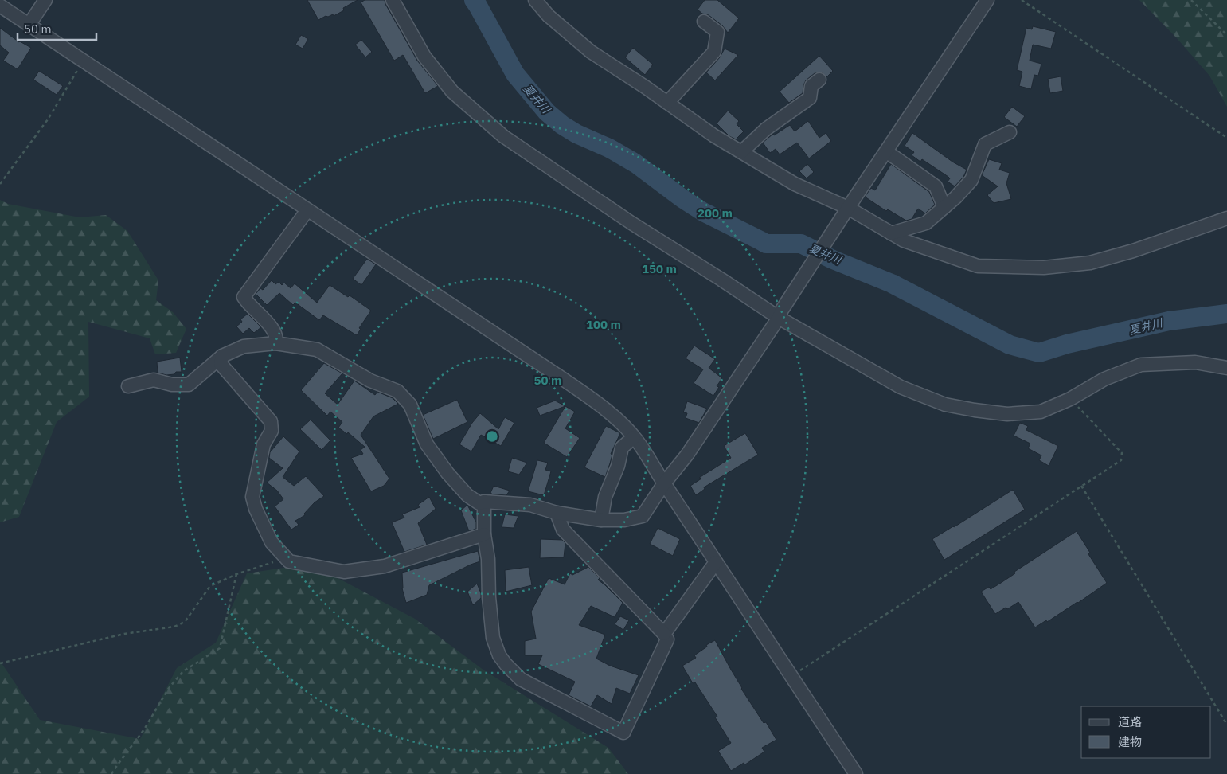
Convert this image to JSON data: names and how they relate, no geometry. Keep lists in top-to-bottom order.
{
  "water": ["夏井川"],
  "legend": ["道路", "建物"],
  "scale_bar": "50 m",
  "rings": [
    "200 m",
    "150 m",
    "100 m",
    "50 m"
  ]
}
